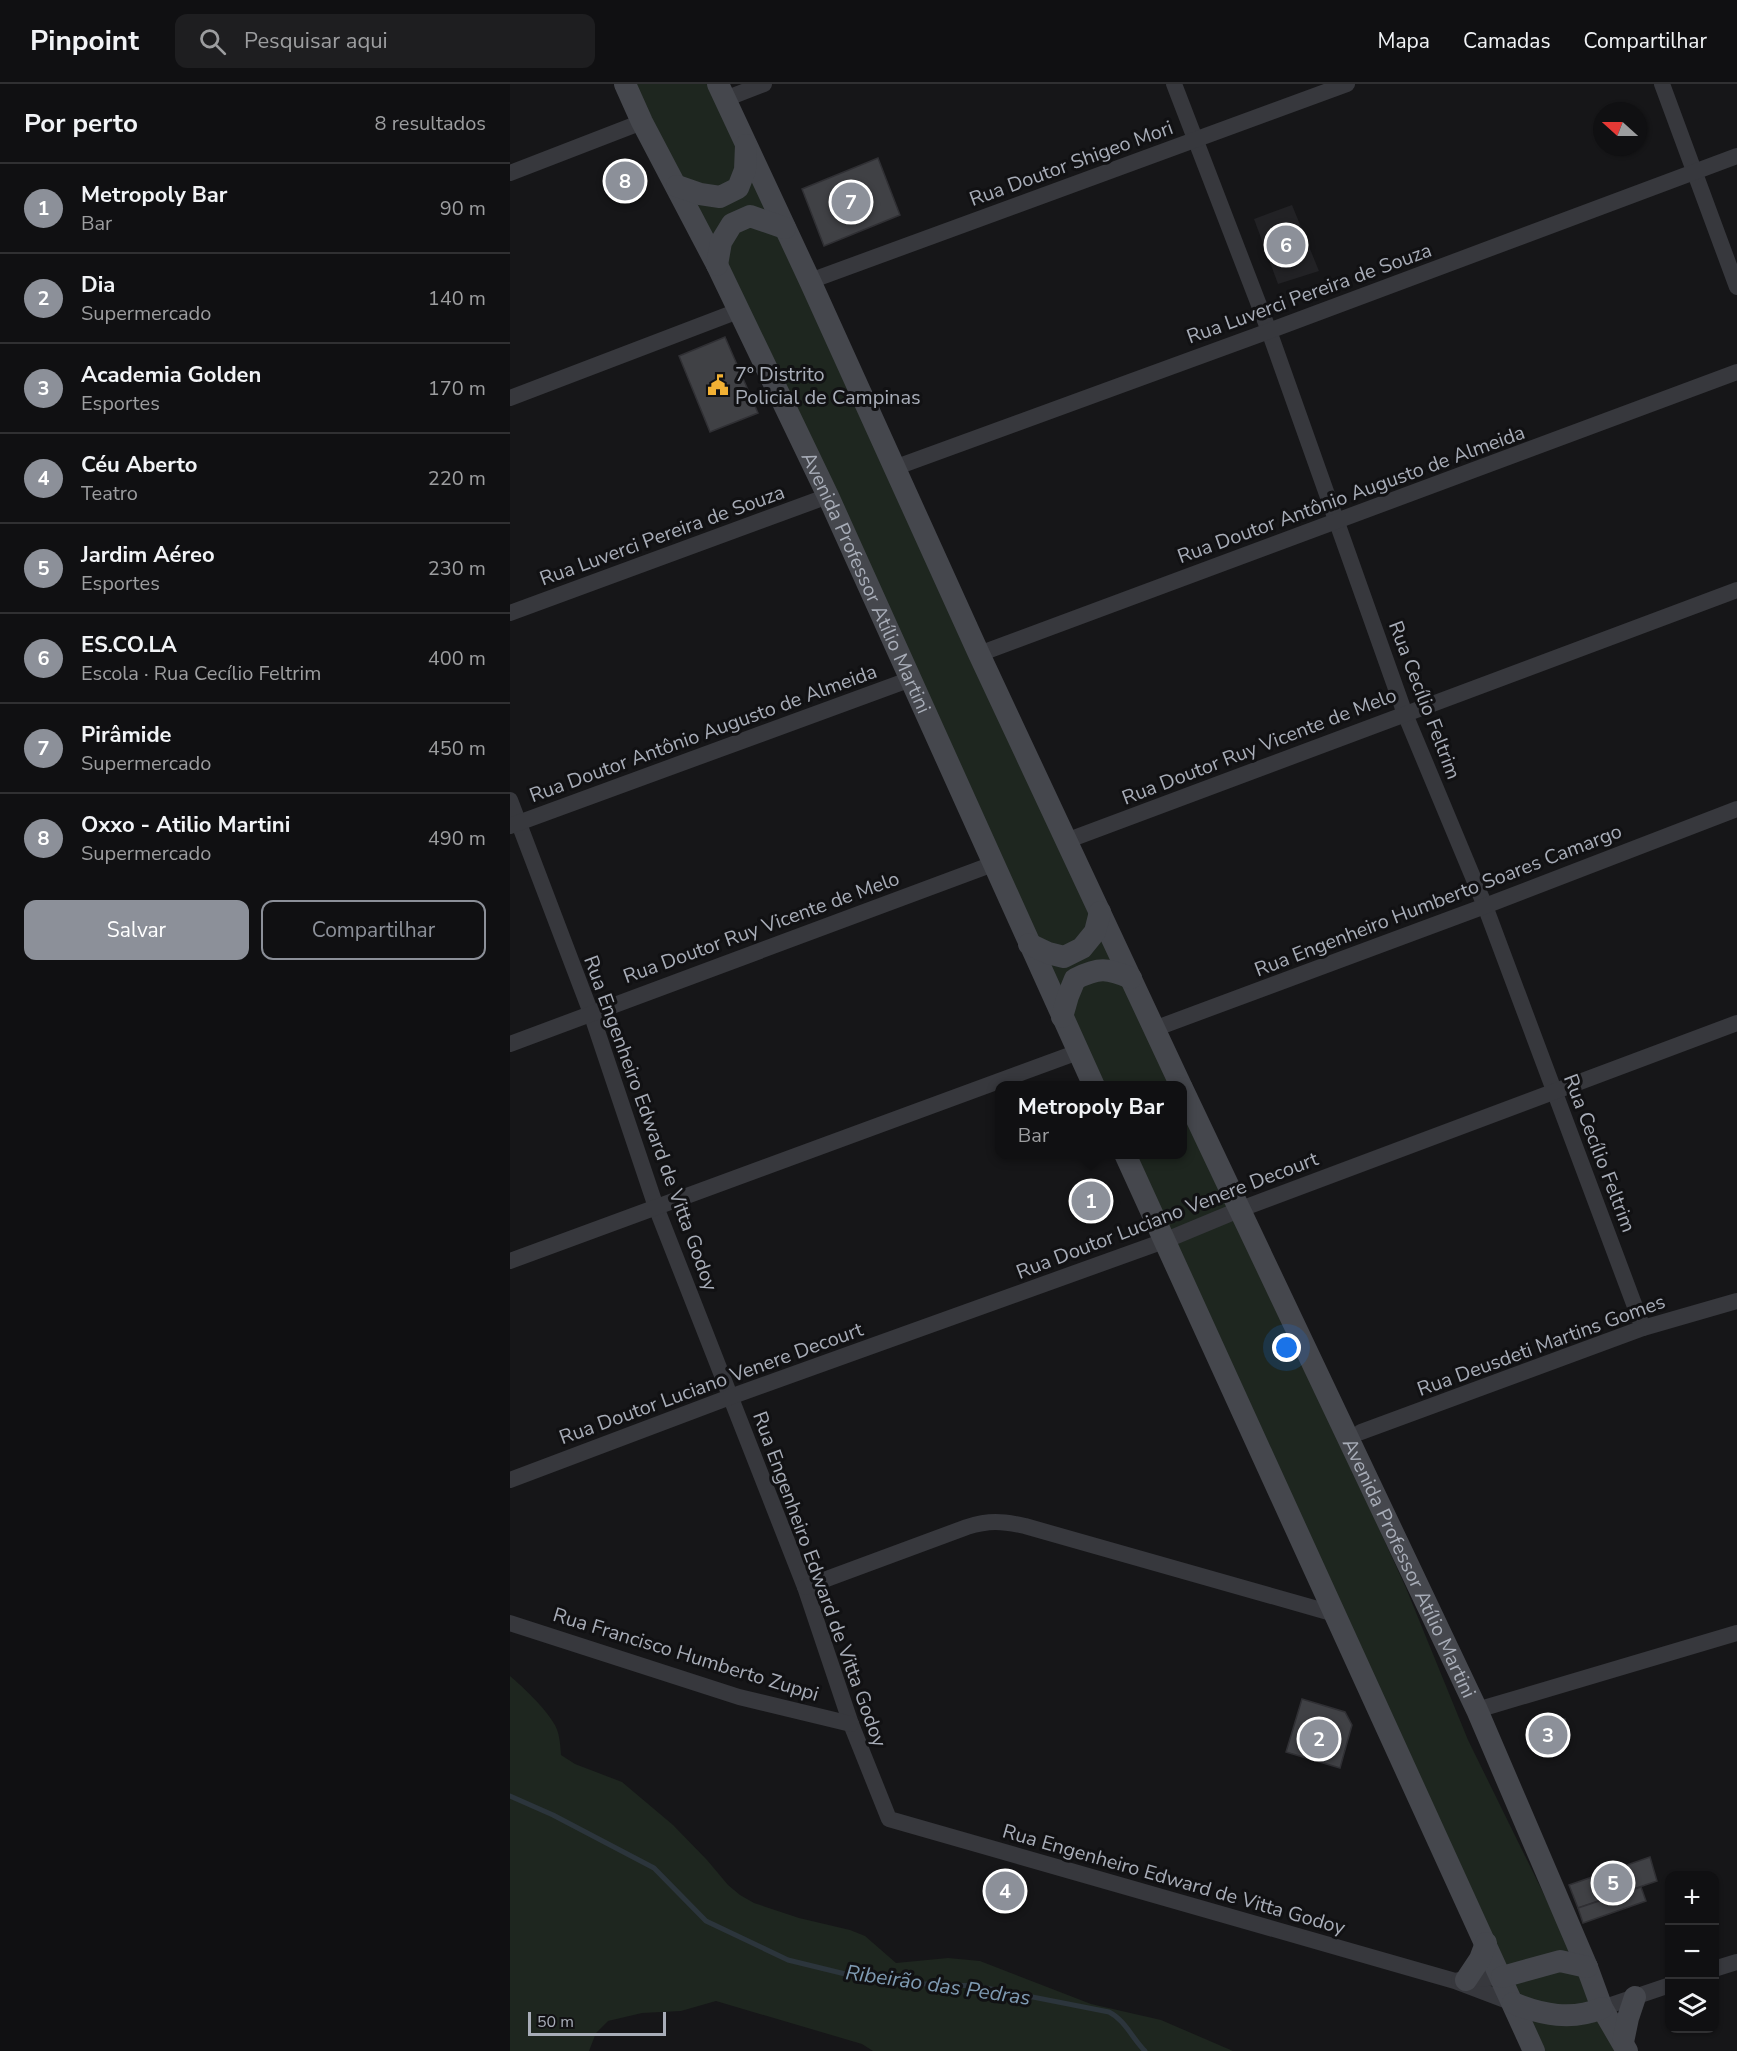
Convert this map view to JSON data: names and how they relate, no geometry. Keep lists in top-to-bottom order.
{
  "streets": {
    "main road": ["Avenida Professor Atílio Martini"],
    "street": [
      "Rua Doutor Shigeo Mori",
      "Rua Luverci Pereira de Souza",
      "Rua Doutor Antônio Augusto de Almeida",
      "Rua Cecílio Feltrim",
      "Rua Doutor Ruy Vicente de Melo",
      "Rua Engenheiro Humberto Soares Camargo",
      "Rua Engenheiro Edward de Vitta Godoy",
      "Rua Doutor Luciano Venere Decourt",
      "Rua Deusdeti Martins Gomes",
      "Rua Francisco Humberto Zuppi"
    ]
  },
  "crossings": [
    ["Rua Doutor Shigeo Mori", "Avenida Professor Atílio Martini"],
    ["Rua Doutor Shigeo Mori", "Rua Cecílio Feltrim"],
    ["Rua Luverci Pereira de Souza", "Avenida Professor Atílio Martini"],
    ["Rua Luverci Pereira de Souza", "Rua Cecílio Feltrim"],
    ["Rua Doutor Antônio Augusto de Almeida", "Avenida Professor Atílio Martini"],
    ["Rua Doutor Antônio Augusto de Almeida", "Rua Cecílio Feltrim"],
    ["Rua Doutor Antônio Augusto de Almeida", "Rua Engenheiro Edward de Vitta Godoy"],
    ["Avenida Professor Atílio Martini", "Rua Doutor Ruy Vicente de Melo"],
    ["Avenida Professor Atílio Martini", "Rua Engenheiro Humberto Soares Camargo"],
    ["Avenida Professor Atílio Martini", "Rua Doutor Luciano Venere Decourt"],
    ["Rua Cecílio Feltrim", "Rua Doutor Ruy Vicente de Melo"],
    ["Rua Cecílio Feltrim", "Rua Engenheiro Humberto Soares Camargo"],
    ["Rua Cecílio Feltrim", "Rua Doutor Luciano Venere Decourt"],
    ["Rua Cecílio Feltrim", "Rua Deusdeti Martins Gomes"],
    ["Rua Doutor Ruy Vicente de Melo", "Rua Engenheiro Edward de Vitta Godoy"],
    ["Rua Engenheiro Edward de Vitta Godoy", "Rua Doutor Luciano Venere Decourt"],
    ["Rua Engenheiro Edward de Vitta Godoy", "Rua Francisco Humberto Zuppi"]
  ],
  "water": ["Ribeirão das Pedras"],
  "places": {
    "public building": ["7º Distrito Policial de Campinas"]
  },
  "scale_bar": "50 m",
  "north": "left",
  "page": {
    "header": "Pinpoint",
    "search": "Pesquisar aqui",
    "nav": ["Mapa", "Camadas", "Compartilhar"],
    "heading": ["Por perto", "8 resultados"],
    "pins": [
      "8",
      "7",
      "6",
      "1",
      "3",
      "2",
      "5",
      "4"
    ],
    "list": [
      {
        "mark": "1",
        "name": "Metropoly Bar",
        "note": "Bar",
        "value": "90 m"
      },
      {
        "mark": "2",
        "name": "Dia",
        "note": "Supermercado",
        "value": "140 m"
      },
      {
        "mark": "3",
        "name": "Academia Golden",
        "note": "Esportes",
        "value": "170 m"
      },
      {
        "mark": "4",
        "name": "Céu Aberto",
        "note": "Teatro",
        "value": "220 m"
      },
      {
        "mark": "5",
        "name": "Jardim Aéreo",
        "note": "Esportes",
        "value": "230 m"
      },
      {
        "mark": "6",
        "name": "ES.CO.LA",
        "note": "Escola · Rua Cecílio Feltrim",
        "value": "400 m"
      },
      {
        "mark": "7",
        "name": "Pirâmide",
        "note": "Supermercado",
        "value": "450 m"
      },
      {
        "mark": "8",
        "name": "Oxxo - Atilio Martini",
        "note": "Supermercado",
        "value": "490 m"
      }
    ],
    "buttons": ["Salvar", "Compartilhar"],
    "popup": ["Metropoly Bar", "Bar"],
    "map_buttons": ["+", "−"],
    "scale": "50 m"
  }
}
